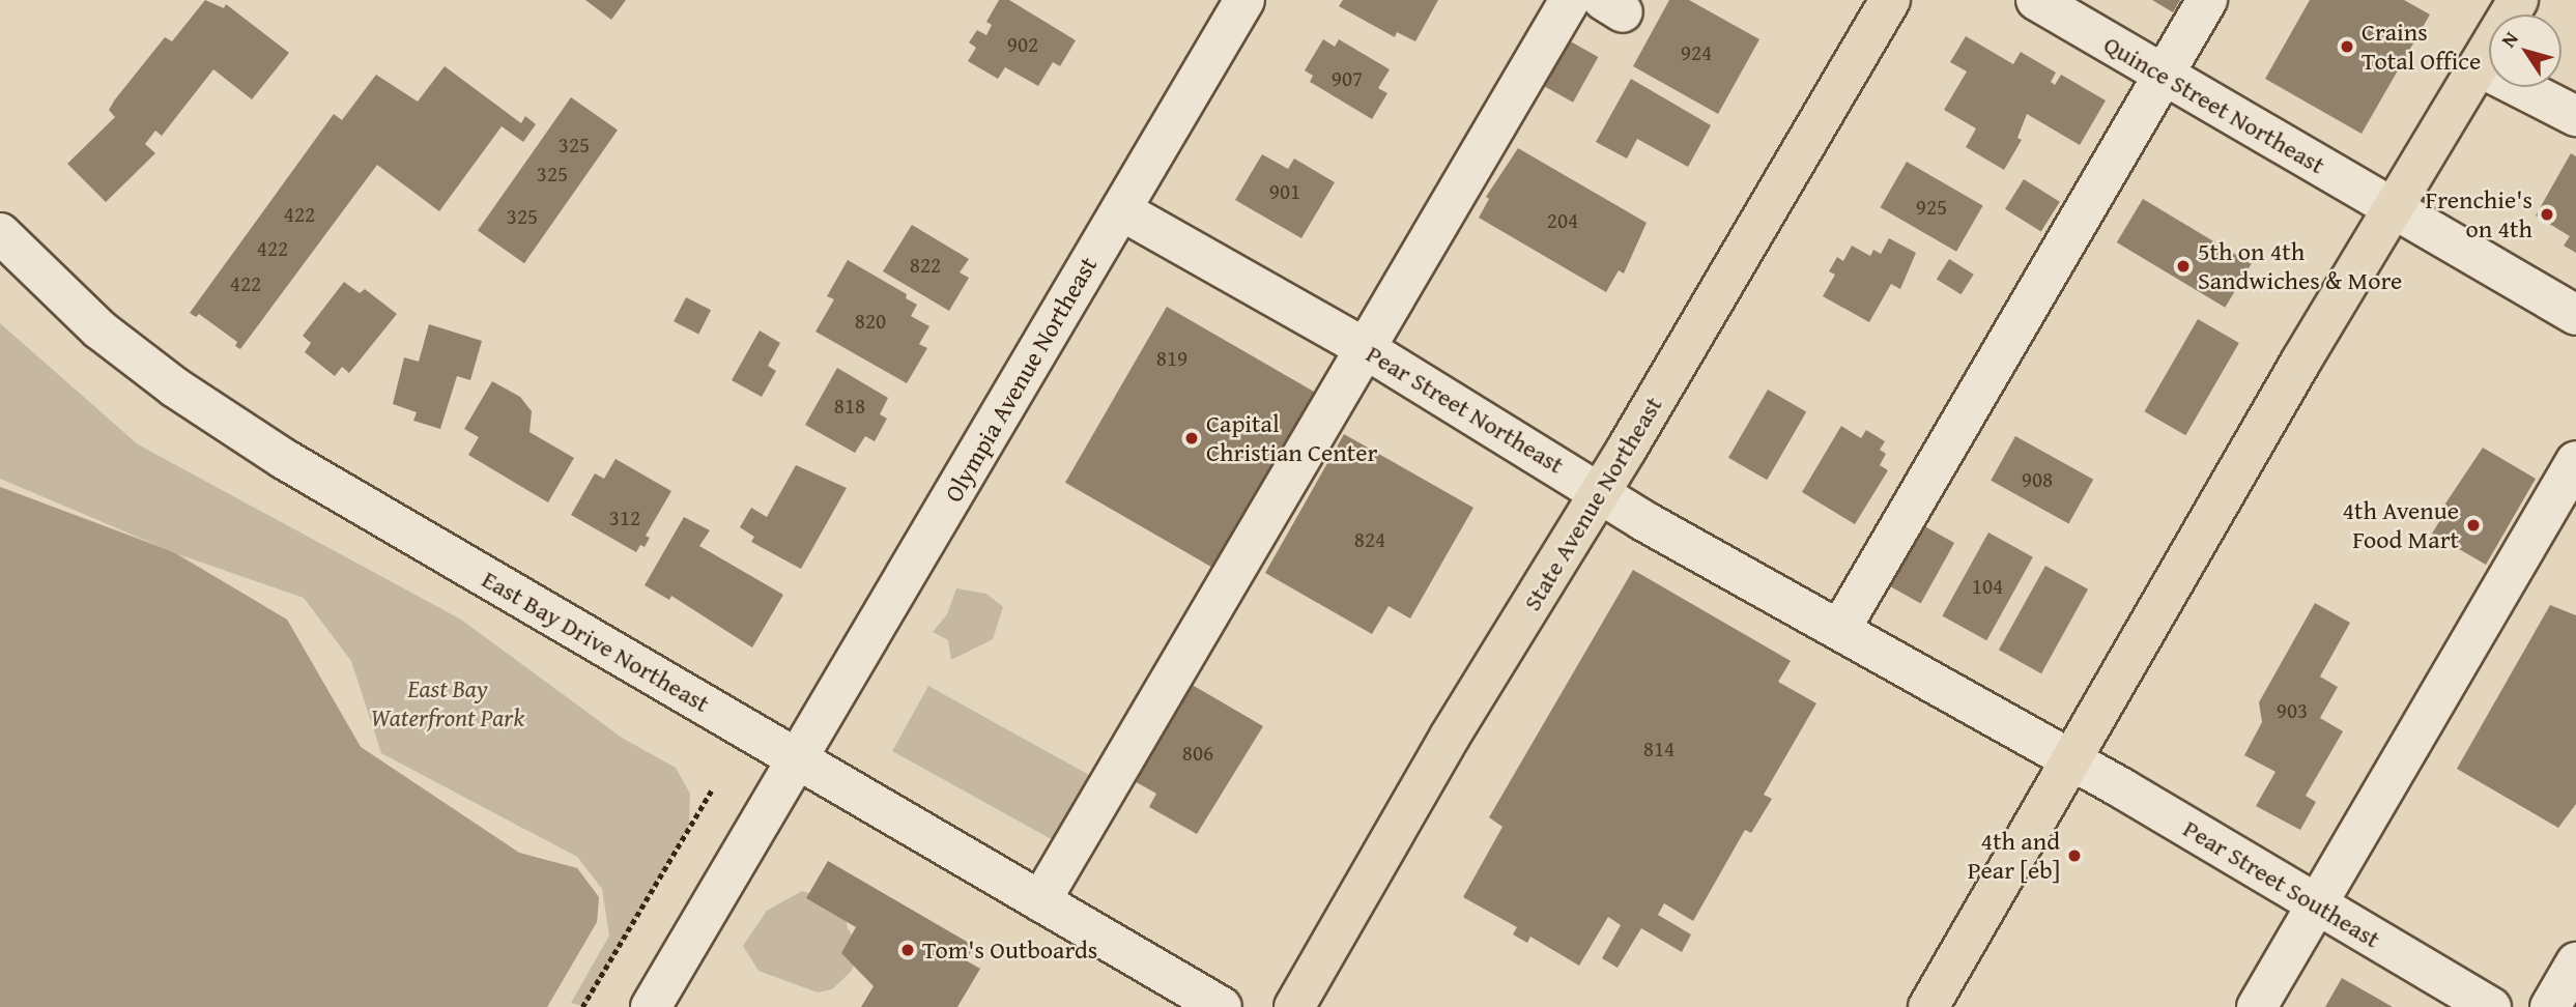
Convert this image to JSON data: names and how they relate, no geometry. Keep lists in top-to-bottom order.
{
  "streets": {
    "main road": ["State Avenue Northeast"],
    "street": [
      "Quince Street Northeast",
      "Olympia Avenue Northeast",
      "Pear Street Northeast",
      "East Bay Drive Northeast",
      "Pear Street Southeast"
    ]
  },
  "crossings": [
    ["Olympia Avenue Northeast", "Pear Street Northeast"],
    ["Olympia Avenue Northeast", "East Bay Drive Northeast"],
    ["Pear Street Northeast", "State Avenue Northeast"],
    ["Pear Street Northeast", "Pear Street Southeast"]
  ],
  "parks": ["East Bay Waterfront Park"],
  "places": [
    "Crains Total Office",
    "Frenchie's on 4th",
    "5th on 4th Sandwiches & More",
    "Capital Christian Center",
    "4th Avenue Food Mart",
    "4th and Pear [eb]",
    "Tom's Outboards"
  ],
  "house_numbers": [
    "902",
    "924",
    "907",
    "325",
    "325",
    "901",
    "925",
    "422",
    "325",
    "204",
    "422",
    "822",
    "422",
    "820",
    "819",
    "818",
    "908",
    "312",
    "824",
    "104",
    "903",
    "814",
    "806"
  ],
  "north": "top left"
}
